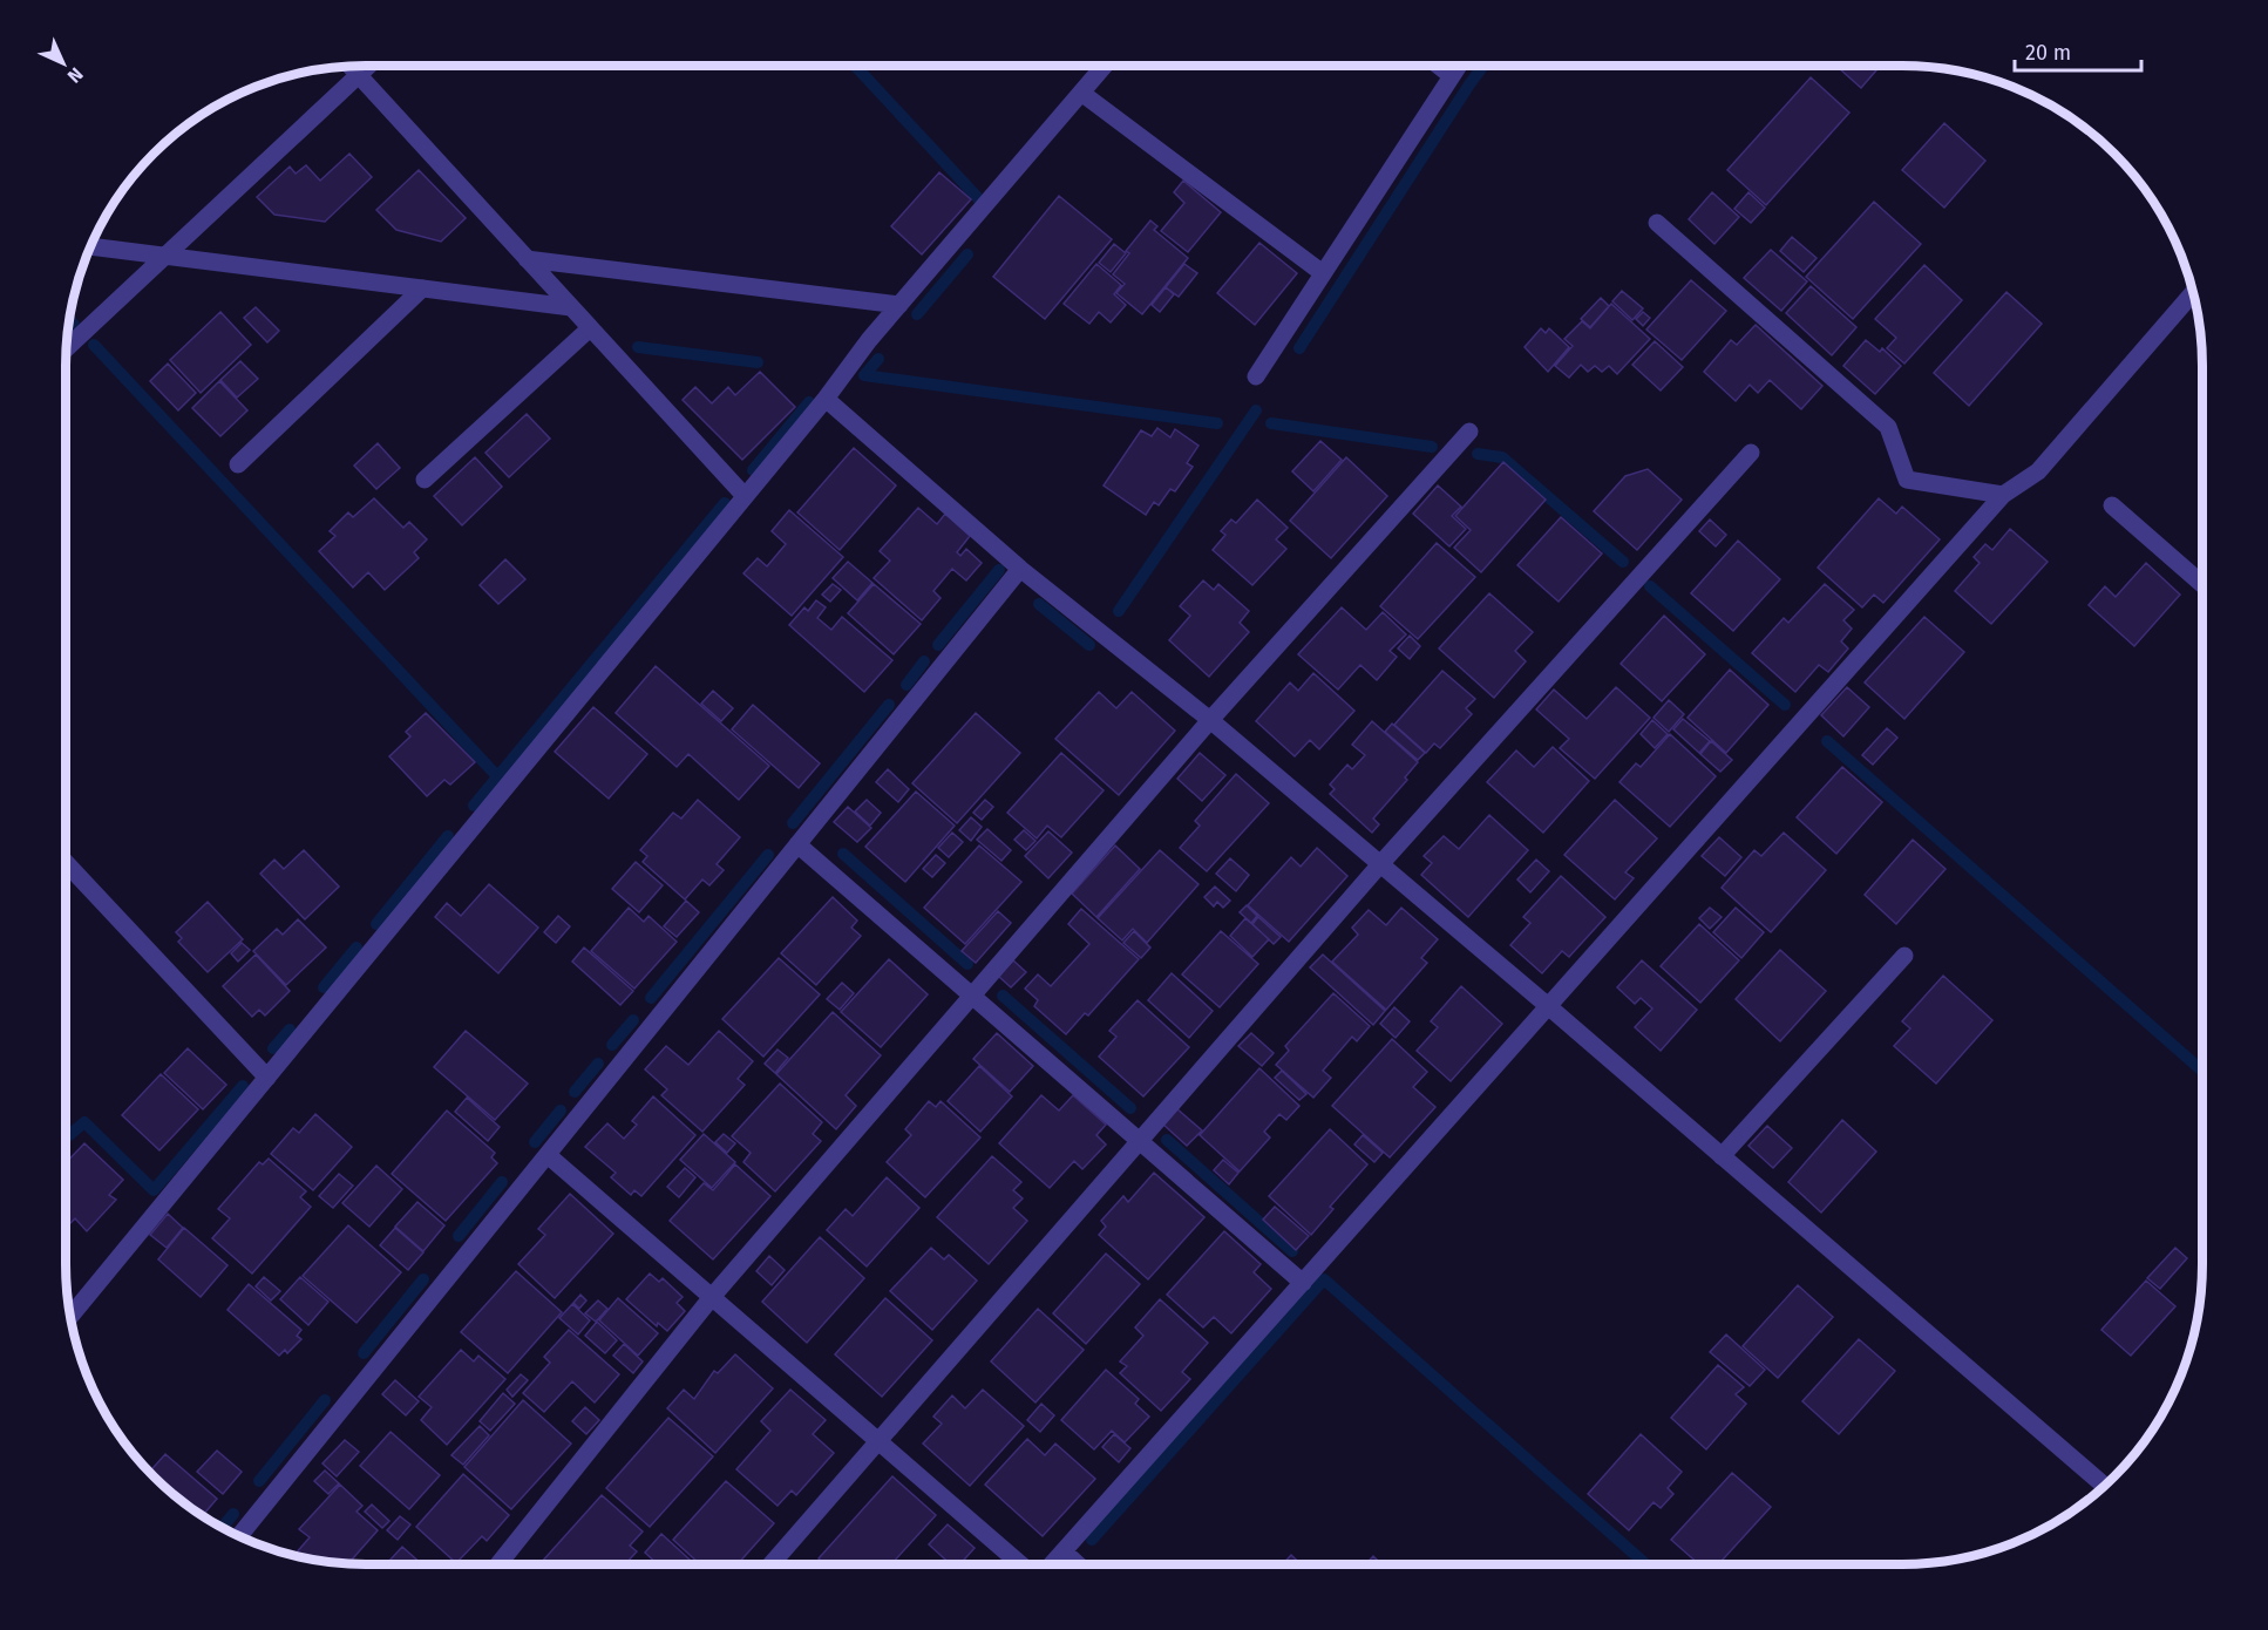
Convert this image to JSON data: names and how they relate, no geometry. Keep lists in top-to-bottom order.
{
  "scale_bar": "20 m",
  "north": "bottom right"
}
